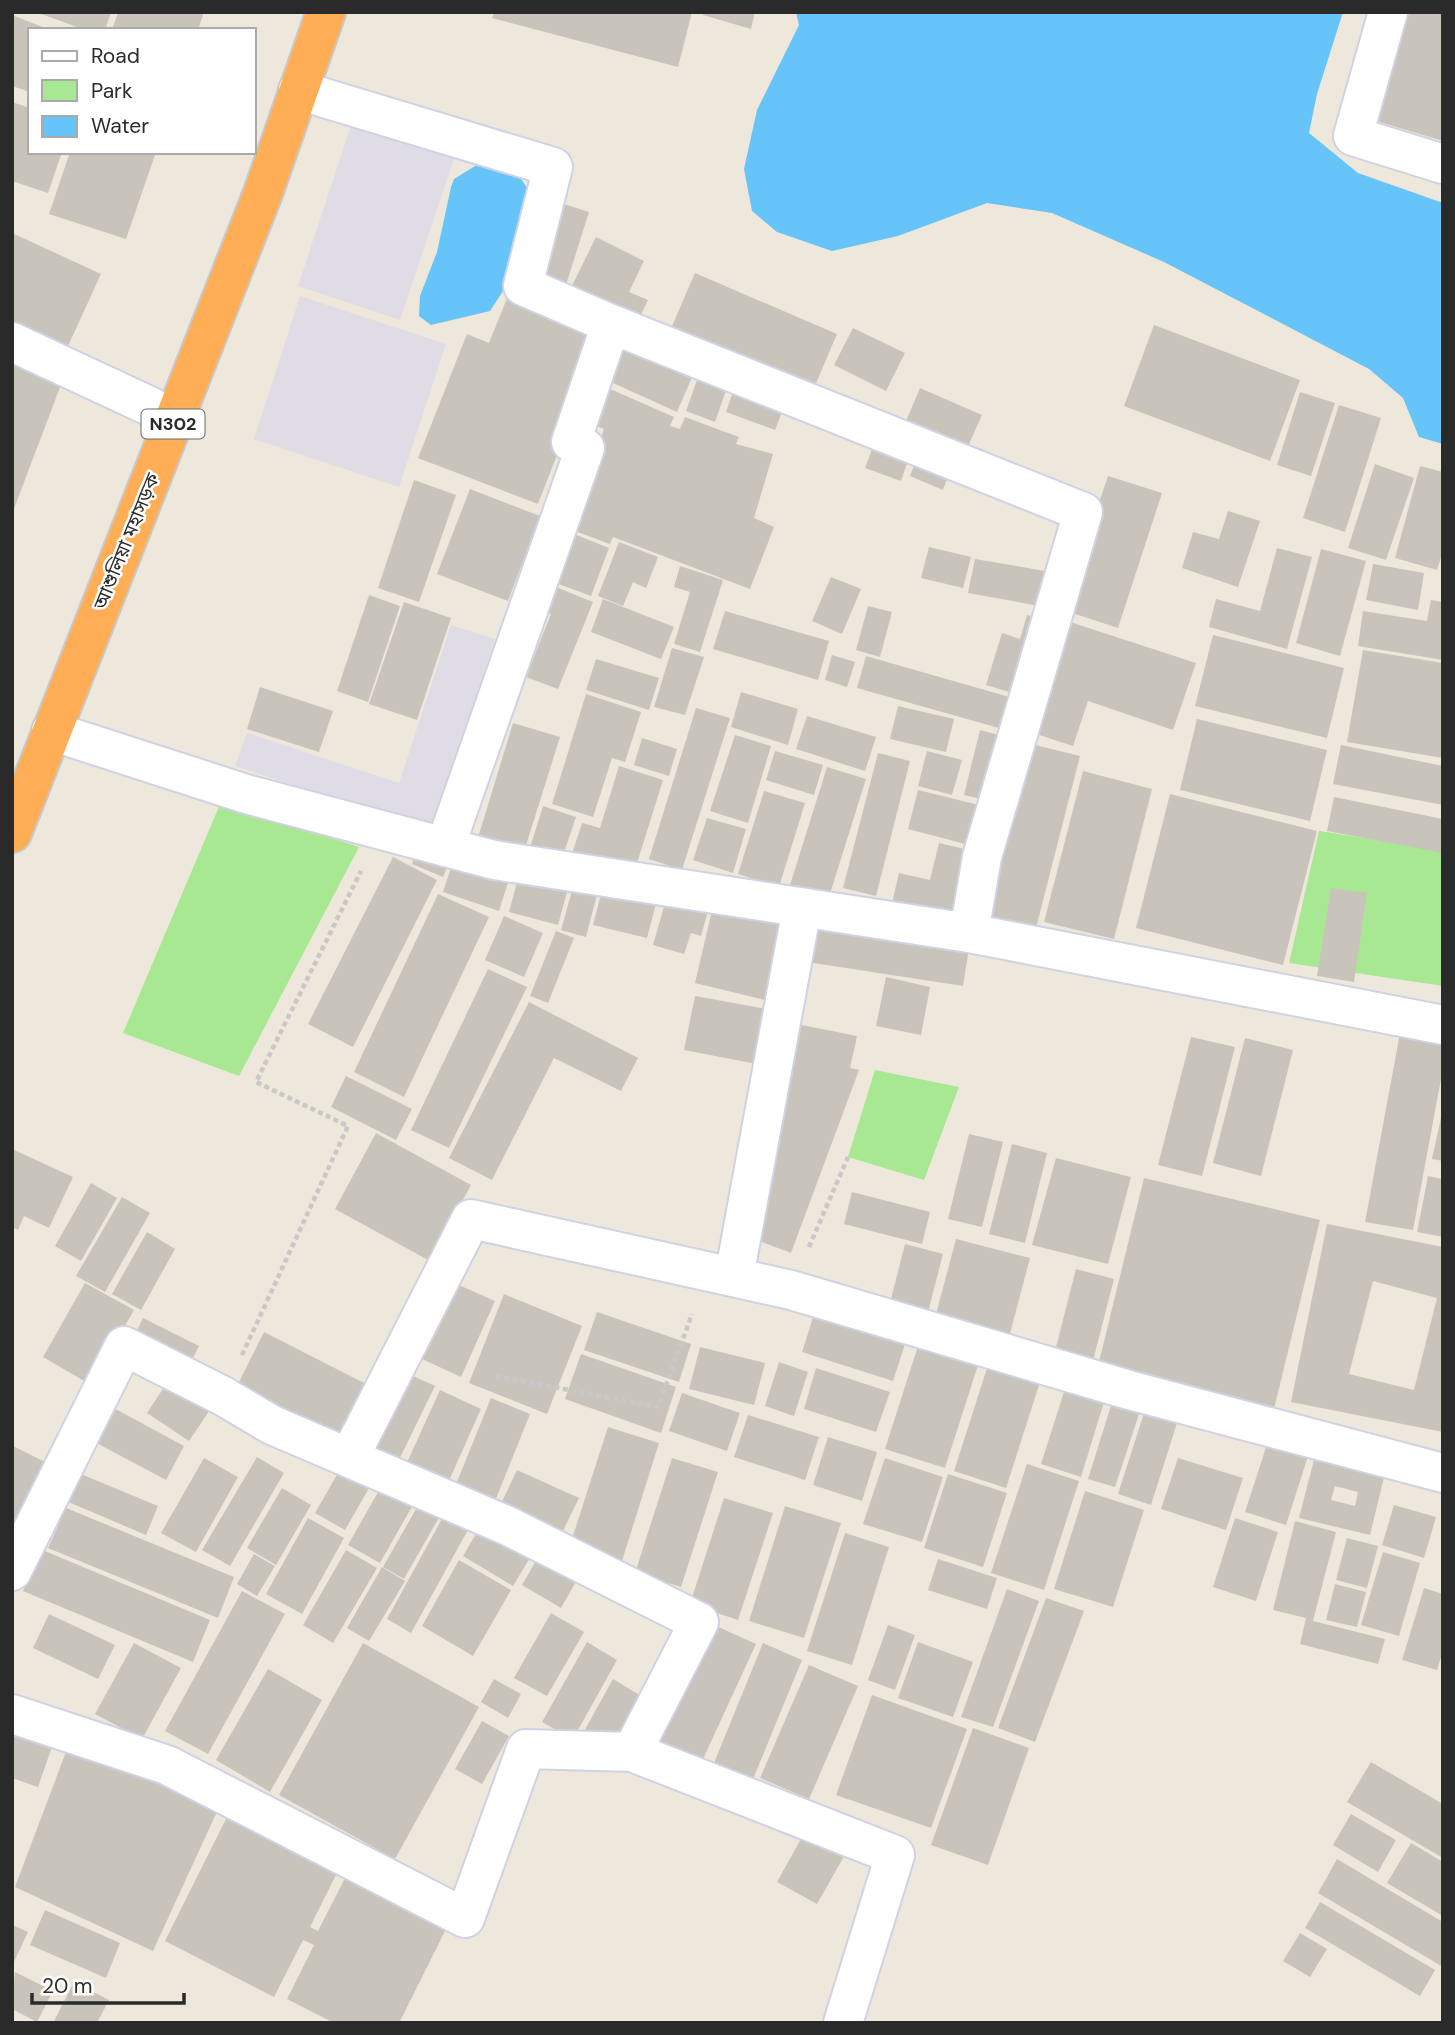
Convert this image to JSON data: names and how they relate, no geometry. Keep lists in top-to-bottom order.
{
  "streets": {
    "highway": ["N302", "আশুলিয়া মহাসড়ক"]
  },
  "legend": ["Road", "Park", "Water"],
  "scale_bar": "20 m"
}
